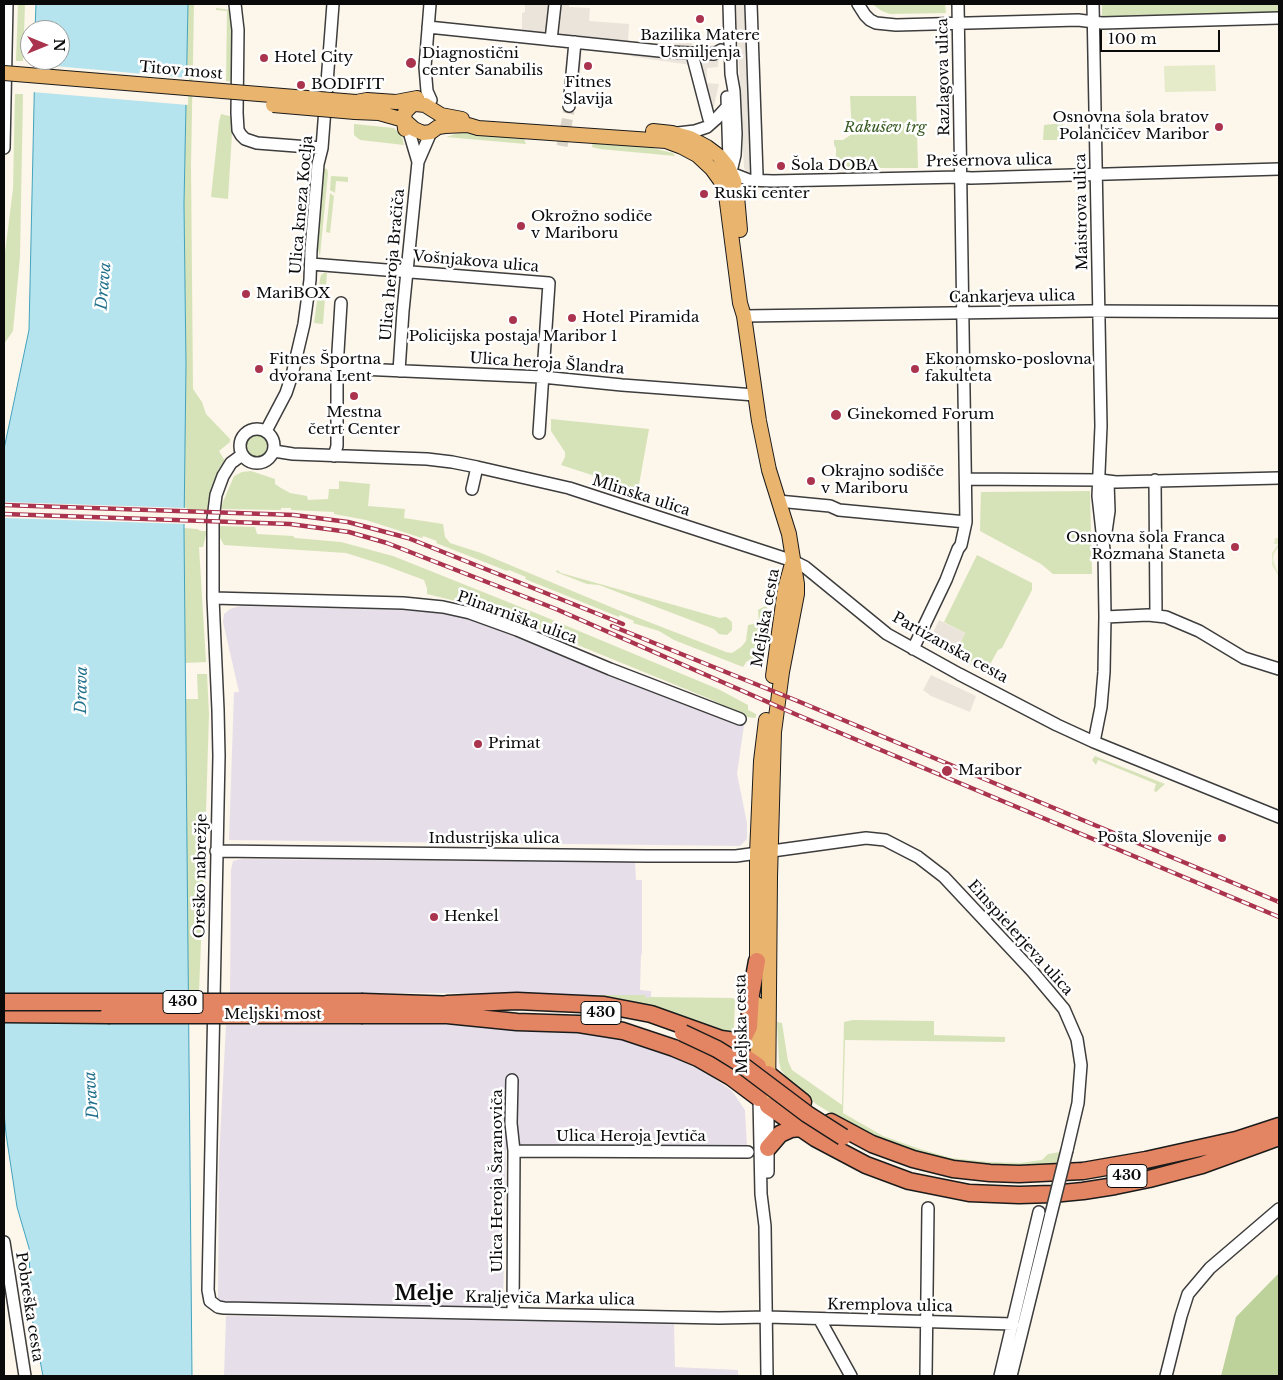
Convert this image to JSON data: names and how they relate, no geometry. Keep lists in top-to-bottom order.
{
  "streets": {
    "highway": ["430", "Meljski most"],
    "main road": ["Titov most", "Meljska cesta"],
    "street": [
      "Razlagova ulica",
      "Prešernova ulica",
      "Ulica kneza Koclja",
      "Maistrova ulica",
      "Vošnjakova ulica",
      "Ulica heroja Bračiča",
      "Cankarjeva ulica",
      "Ulica heroja Šlandra",
      "Mlinska ulica",
      "Plinarniška ulica",
      "Partizanska cesta",
      "Industrijska ulica",
      "Oreško nabrežje",
      "Einspielerjeva ulica",
      "Ulica Heroja Jevtiča",
      "Ulica Heroja Šaranoviča",
      "Kraljeviča Marka ulica",
      "Kremplova ulica",
      "Pobreška cesta"
    ]
  },
  "crossings": [
    ["Razlagova ulica", "Prešernova ulica"],
    ["Razlagova ulica", "Cankarjeva ulica"],
    ["Razlagova ulica", "Partizanska cesta"],
    ["Prešernova ulica", "Maistrova ulica"],
    ["Ulica kneza Koclja", "Vošnjakova ulica"],
    ["Ulica kneza Koclja", "Mlinska ulica"],
    ["Ulica kneza Koclja", "Oreško nabrežje"],
    ["Maistrova ulica", "Cankarjeva ulica"],
    ["Maistrova ulica", "Partizanska cesta"],
    ["Vošnjakova ulica", "Ulica heroja Bračiča"],
    ["Vošnjakova ulica", "Ulica heroja Šlandra"],
    ["Ulica heroja Bračiča", "Ulica heroja Šlandra"],
    ["Mlinska ulica", "Meljska cesta"],
    ["Mlinska ulica", "Partizanska cesta"],
    ["Mlinska ulica", "Oreško nabrežje"],
    ["Plinarniška ulica", "Oreško nabrežje"],
    ["Meljska cesta", "Partizanska cesta"],
    ["Meljska cesta", "Industrijska ulica"],
    ["Meljska cesta", "Einspielerjeva ulica"],
    ["Meljska cesta", "Kraljeviča Marka ulica"],
    ["Meljska cesta", "Kremplova ulica"],
    ["Industrijska ulica", "Oreško nabrežje"],
    ["Industrijska ulica", "Einspielerjeva ulica"],
    ["Oreško nabrežje", "Meljski most"],
    ["Oreško nabrežje", "Kraljeviča Marka ulica"],
    ["Einspielerjeva ulica", "Kremplova ulica"],
    ["430", "Meljski most"],
    ["Ulica Heroja Jevtiča", "Ulica Heroja Šaranoviča"],
    ["Ulica Heroja Šaranoviča", "Kraljeviča Marka ulica"],
    ["Kraljeviča Marka ulica", "Kremplova ulica"]
  ],
  "districts": ["Melje"],
  "water": ["Drava"],
  "parks": ["Rakušev trg"],
  "places": [
    "Bazilika Matere Usmiljenja",
    "Hotel City",
    "Diagnostični center Sanabilis",
    "Fitnes Slavija",
    "BODIFIT",
    "Osnovna šola bratov Polančičev Maribor",
    "Šola DOBA",
    "Ruski center",
    "Okrožno sodiče v Mariboru",
    "MariBOX",
    "Hotel Piramida",
    "Policijska postaja Maribor 1",
    "Fitnes Športna dvorana Lent",
    "Ekonomsko-poslovna fakulteta",
    "Mestna četrt Center",
    "Ginekomed Forum",
    "Okrajno sodišče v Mariboru",
    "Osnovna šola Franca Rozmana Staneta",
    "Primat",
    "Maribor",
    "Pošta Slovenije",
    "Henkel"
  ],
  "scale_bar": "100 m",
  "north": "right"
}
